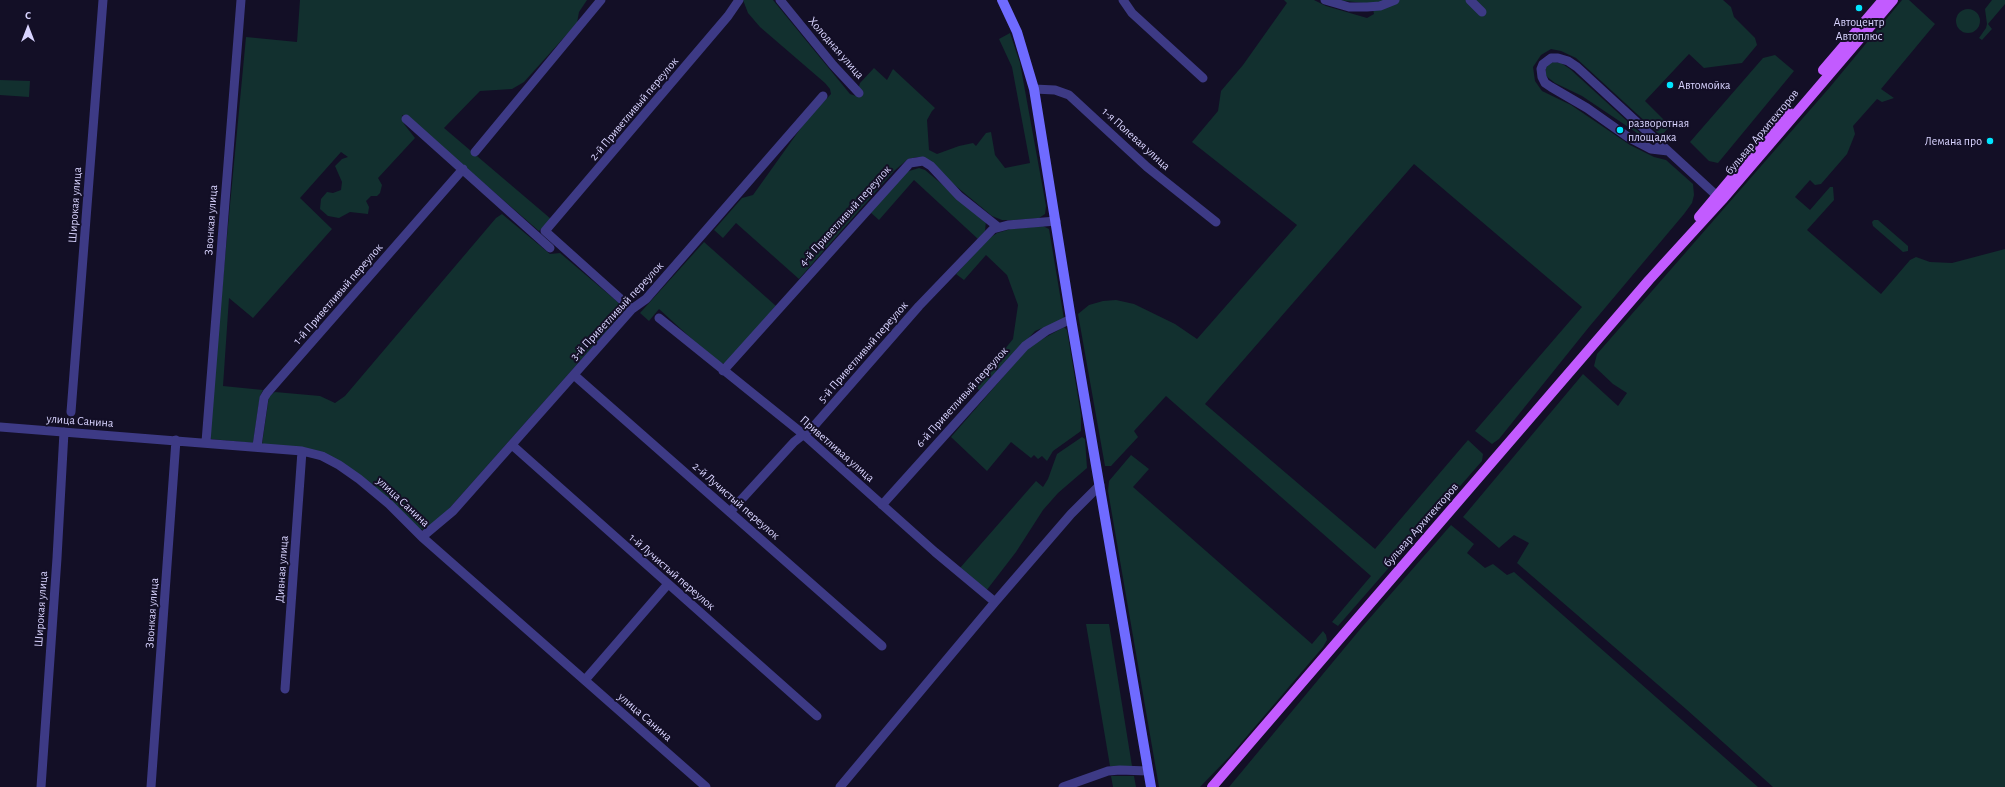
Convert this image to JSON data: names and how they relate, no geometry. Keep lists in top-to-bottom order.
{
  "streets": {
    "main road": ["бульвар Архитекторов"],
    "street": [
      "Холодная улица",
      "2-й Приветливый переулок",
      "1-я Полевая улица",
      "Широкая улица",
      "4-й Приветливый переулок",
      "Звонкая улица",
      "1-й Приветливый переулок",
      "3-й Приветливый переулок",
      "5-й Приветливый переулок",
      "6-й Приветливый переулок",
      "улица Санина",
      "Приветливая улица",
      "2-й Лучистый переулок",
      "Дивная улица",
      "1-й Лучистый переулок"
    ]
  },
  "crossings": [
    ["2-й Приветливый переулок", "3-й Приветливый переулок"],
    ["Широкая улица", "улица Санина"],
    ["4-й Приветливый переулок", "5-й Приветливый переулок"],
    ["4-й Приветливый переулок", "Приветливая улица"],
    ["Звонкая улица", "улица Санина"],
    ["1-й Приветливый переулок", "улица Санина"],
    ["3-й Приветливый переулок", "улица Санина"],
    ["3-й Приветливый переулок", "2-й Лучистый переулок"],
    ["3-й Приветливый переулок", "1-й Лучистый переулок"],
    ["5-й Приветливый переулок", "Приветливая улица"],
    ["5-й Приветливый переулок", "2-й Лучистый переулок"],
    ["6-й Приветливый переулок", "Приветливая улица"],
    ["улица Санина", "Дивная улица"]
  ],
  "places": [
    "Автоцентр Автоплюс",
    "Автомойка",
    "разворотная площадка",
    "Лемана про"
  ],
  "north": "top"
}
